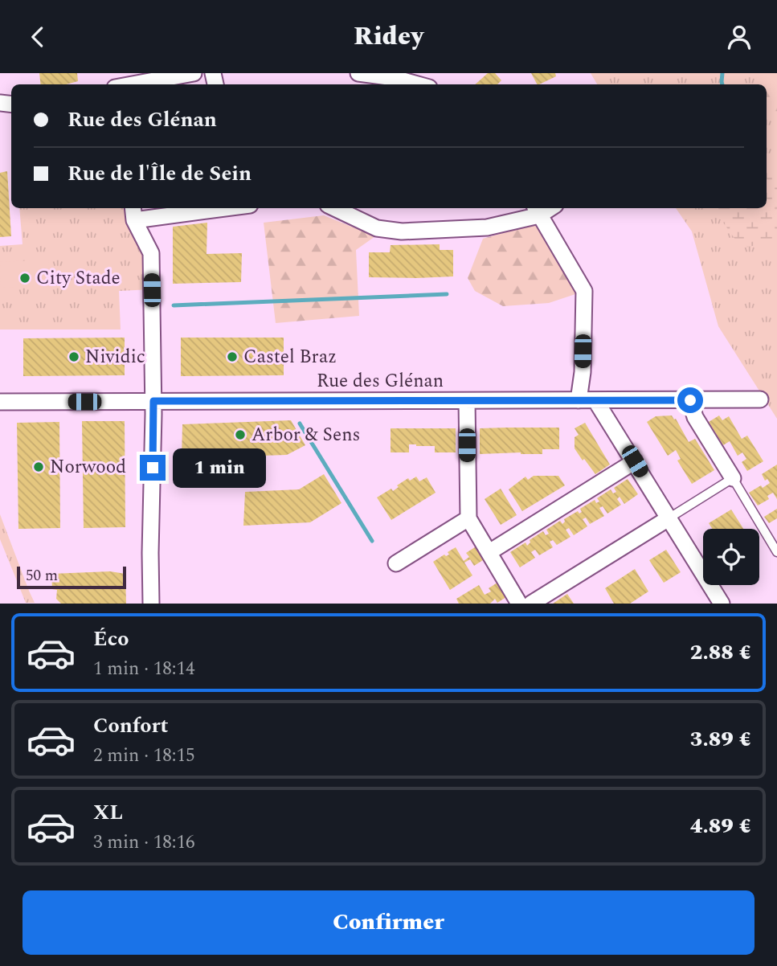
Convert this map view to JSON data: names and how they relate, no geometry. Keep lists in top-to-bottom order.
{
  "streets": {
    "street": ["Rue des Glénan"]
  },
  "places": [
    "City Stade",
    "Nividic",
    "Castel Braz",
    "Arbor & Sens",
    "Norwood"
  ],
  "scale_bar": "50 m",
  "page": {
    "header": "Ridey",
    "banner": ["Rue des Glénan", "Rue de l'Île de Sein"],
    "bubble": "1 min",
    "scale": "50 m",
    "list": [
      {
        "name": "Éco",
        "note": "1 min · 18:14",
        "value": "2.88 €"
      },
      {
        "name": "Confort",
        "note": "2 min · 18:15",
        "value": "3.89 €"
      },
      {
        "name": "XL",
        "note": "3 min · 18:16",
        "value": "4.89 €"
      }
    ],
    "buttons": "Confirmer"
  }
}
